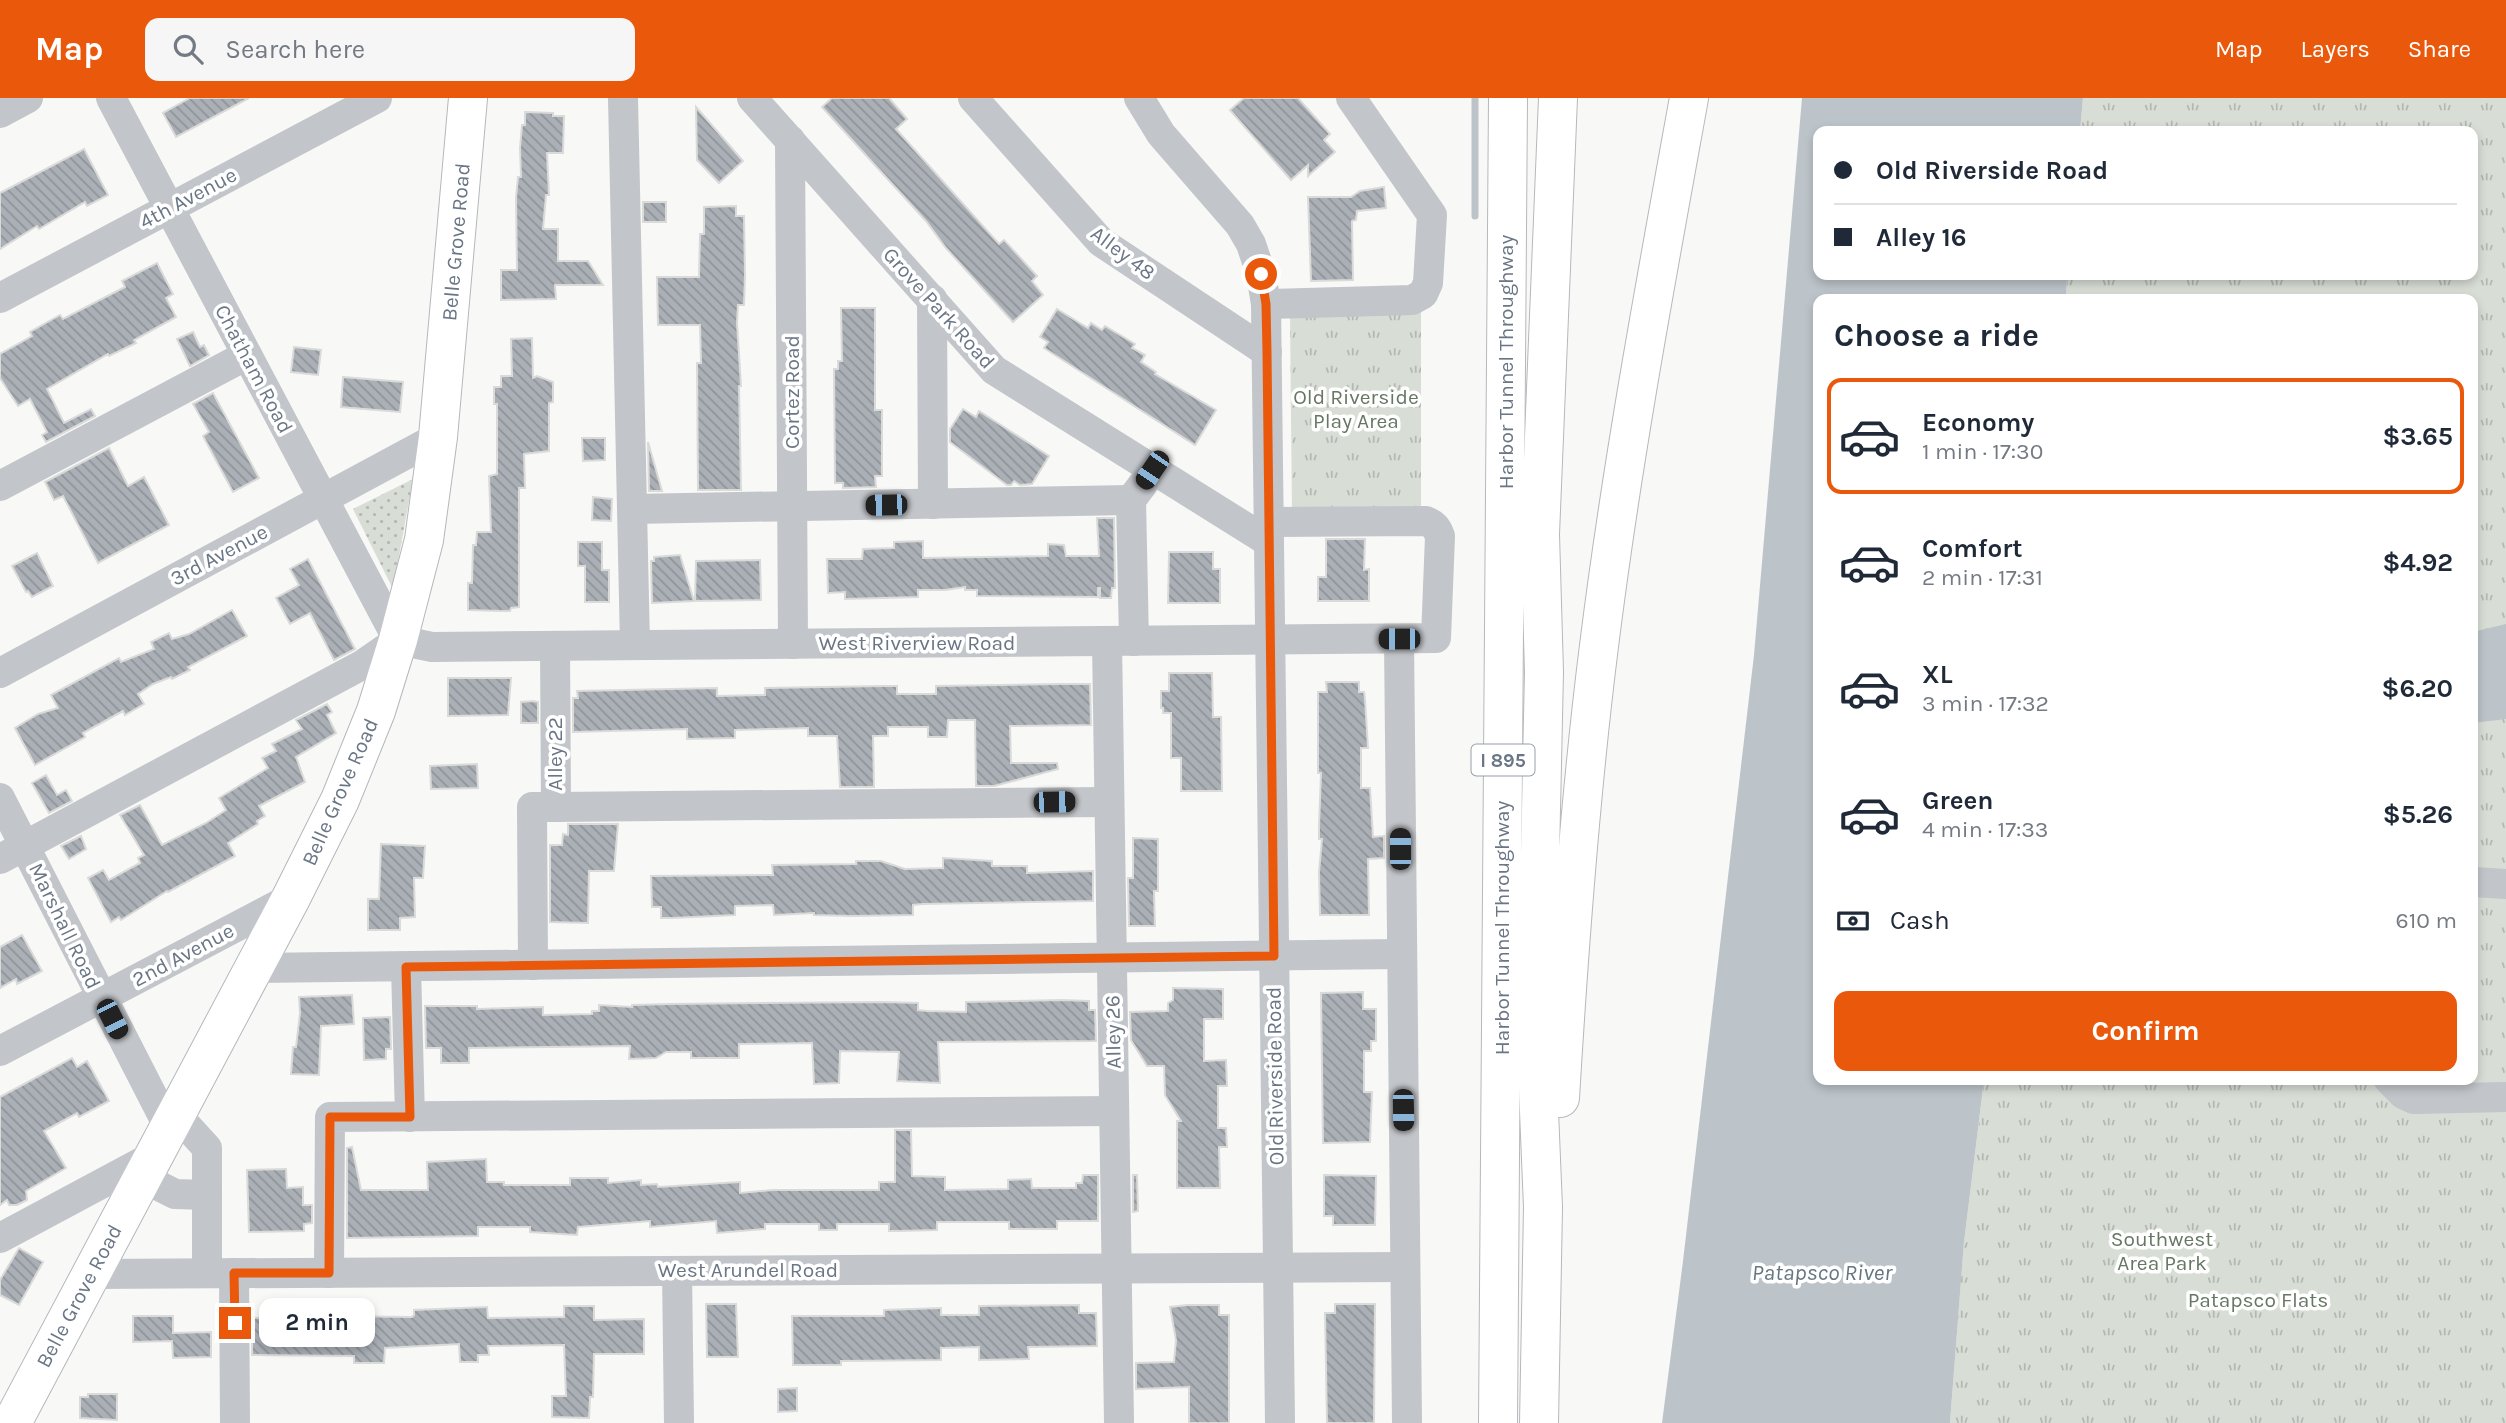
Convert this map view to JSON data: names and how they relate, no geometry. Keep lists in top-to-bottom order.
{
  "streets": {
    "main road": ["Belle Grove Road", "Harbor Tunnel Throughway", "I 895"],
    "street": [
      "4th Avenue",
      "Alley 48",
      "Grove Park Road",
      "Chatham Road",
      "Cortez Road",
      "3rd Avenue",
      "West Riverview Road",
      "Alley 22",
      "Marshall Road",
      "2nd Avenue",
      "Alley 26",
      "Old Riverside Road",
      "West Arundel Road"
    ]
  },
  "crossings": [
    ["4th Avenue", "Chatham Road"],
    ["Belle Grove Road", "Chatham Road"],
    ["Belle Grove Road", "3rd Avenue"],
    ["Belle Grove Road", "West Riverview Road"],
    ["Belle Grove Road", "Marshall Road"],
    ["Belle Grove Road", "2nd Avenue"],
    ["Belle Grove Road", "West Arundel Road"],
    ["Alley 48", "Old Riverside Road"],
    ["Grove Park Road", "Cortez Road"],
    ["Grove Park Road", "West Riverview Road"],
    ["Grove Park Road", "Old Riverside Road"],
    ["Chatham Road", "3rd Avenue"],
    ["Chatham Road", "West Riverview Road"],
    ["Cortez Road", "West Riverview Road"],
    ["West Riverview Road", "Alley 22"],
    ["West Riverview Road", "Alley 26"],
    ["West Riverview Road", "Old Riverside Road"],
    ["Marshall Road", "2nd Avenue"],
    ["Marshall Road", "West Arundel Road"],
    ["Alley 26", "West Arundel Road"],
    ["Old Riverside Road", "West Arundel Road"]
  ],
  "water": ["Patapsco River"],
  "parks": ["Old Riverside Play Area", "Southwest Area Park", "Patapsco Flats"],
  "page": {
    "header": "Map",
    "search": "Search here",
    "nav": ["Map", "Layers", "Share"],
    "banner": ["Old Riverside Road", "Alley 16"],
    "heading": "Choose a ride",
    "list": [
      {
        "name": "Economy",
        "note": "1 min · 17:30",
        "value": "$3.65"
      },
      {
        "name": "Comfort",
        "note": "2 min · 17:31",
        "value": "$4.92"
      },
      {
        "name": "XL",
        "note": "3 min · 17:32",
        "value": "$6.20"
      },
      {
        "name": "Green",
        "note": "4 min · 17:33",
        "value": "$5.26"
      }
    ],
    "pay": ["Cash", "610 m"],
    "buttons": "Confirm",
    "bubble": "2 min"
  }
}
